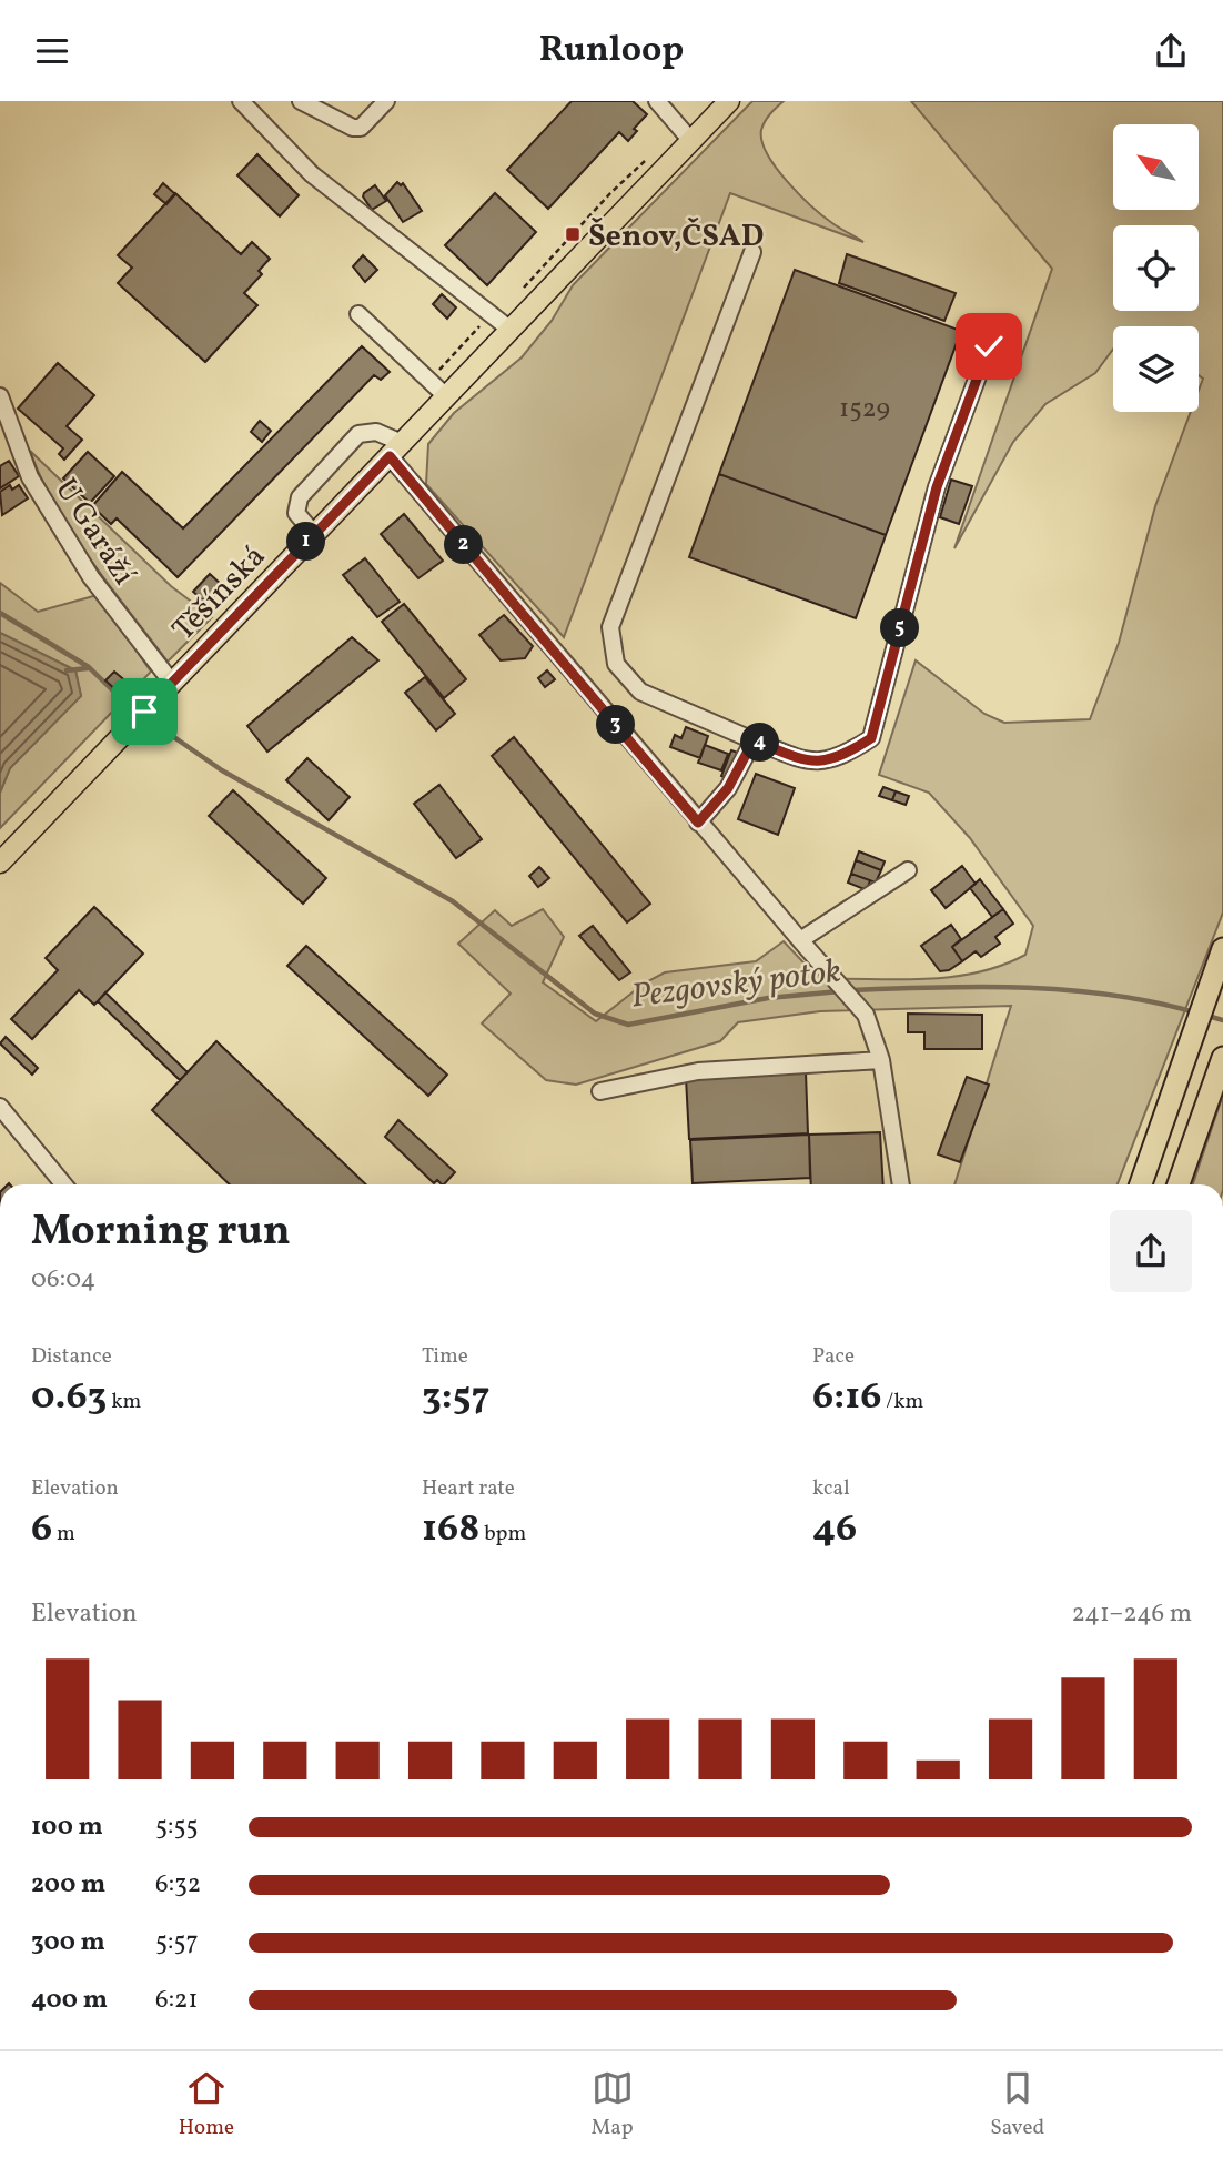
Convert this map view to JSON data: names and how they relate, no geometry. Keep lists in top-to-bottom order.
{
  "streets": {
    "main road": ["Těšínská"],
    "street": ["U Garáží"]
  },
  "crossings": [
    ["U Garáží", "Těšínská"]
  ],
  "water": ["Pezgovský potok"],
  "places": {
    "transit": ["Šenov,ČSAD"]
  },
  "house_numbers": ["1529"],
  "north": "top left",
  "page": {
    "header": "Runloop",
    "pins": [
      "1",
      "2",
      "5",
      "3",
      "4"
    ],
    "heading": ["Morning run", "06:04"],
    "stats": [
      ["Distance", "0.63 km"],
      ["Time", "3:57"],
      ["Pace", "6:16 /km"],
      ["Elevation", "6 m"],
      ["Heart rate", "168 bpm"],
      ["kcal", "46"]
    ],
    "chart": ["Elevation", "241–246 m"],
    "list": [
      {
        "name": "100 m",
        "note": "5:55"
      },
      {
        "name": "200 m",
        "note": "6:32"
      },
      {
        "name": "300 m",
        "note": "5:57"
      },
      {
        "name": "400 m",
        "note": "6:21"
      }
    ],
    "tabs": ["Home", "Map", "Saved"]
  }
}
